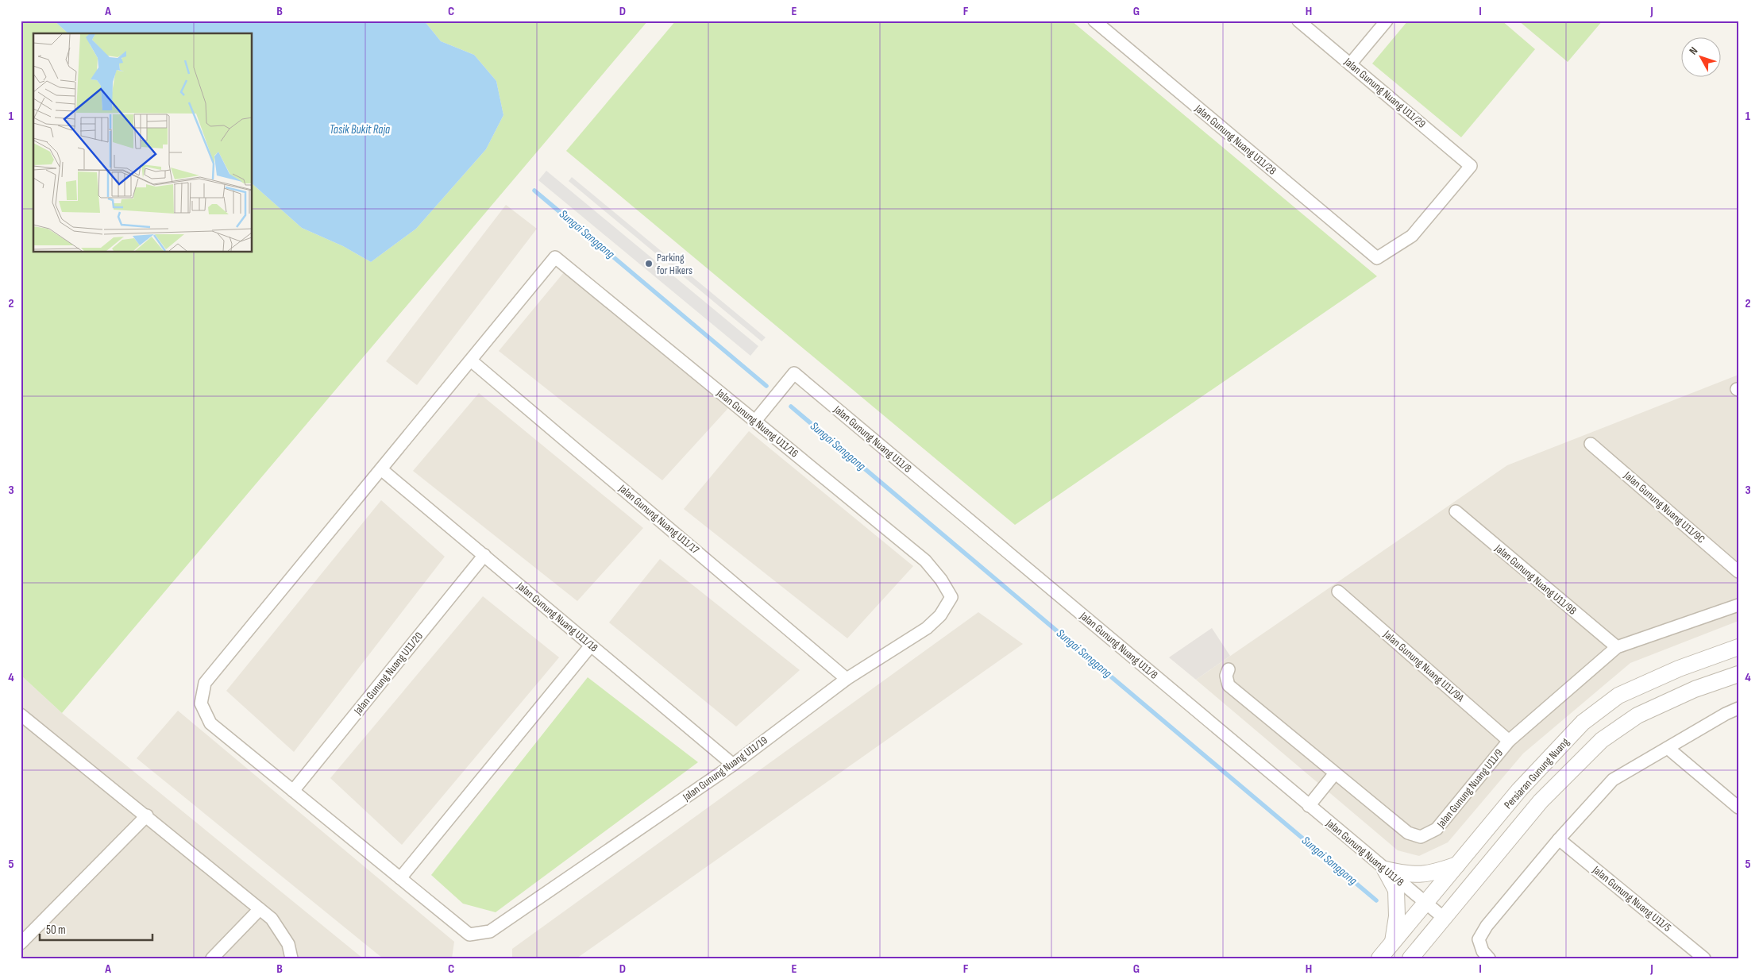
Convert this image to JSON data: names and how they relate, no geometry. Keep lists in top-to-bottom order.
{
  "streets": {
    "street": [
      "Jalan Gunung Nuang U11/29",
      "Jalan Gunung Nuang U11/28",
      "Jalan Gunung Nuang U11/16",
      "Jalan Gunung Nuang U11/8",
      "Jalan Gunung Nuang U11/9C",
      "Jalan Gunung Nuang U11/17",
      "Jalan Gunung Nuang U11/9B",
      "Jalan Gunung Nuang U11/18",
      "Jalan Gunung Nuang U11/9A",
      "Jalan Gunung Nuang U11/20",
      "Jalan Gunung Nuang U11/19",
      "Persiaran Gunung Nuang",
      "Jalan Gunung Nuang U11/9",
      "Jalan Gunung Nuang U11/5"
    ]
  },
  "crossings": [
    ["Jalan Gunung Nuang U11/29", "Jalan Gunung Nuang U11/28"],
    ["Jalan Gunung Nuang U11/16", "Jalan Gunung Nuang U11/8"],
    ["Jalan Gunung Nuang U11/16", "Jalan Gunung Nuang U11/17"],
    ["Jalan Gunung Nuang U11/16", "Jalan Gunung Nuang U11/19"],
    ["Jalan Gunung Nuang U11/8", "Persiaran Gunung Nuang"],
    ["Jalan Gunung Nuang U11/17", "Jalan Gunung Nuang U11/19"],
    ["Jalan Gunung Nuang U11/9B", "Jalan Gunung Nuang U11/9"],
    ["Jalan Gunung Nuang U11/18", "Jalan Gunung Nuang U11/20"],
    ["Jalan Gunung Nuang U11/18", "Jalan Gunung Nuang U11/19"],
    ["Jalan Gunung Nuang U11/9A", "Jalan Gunung Nuang U11/9"]
  ],
  "water": ["Tasik Bukit Raja", "Sungai Sanggang"],
  "places": ["Parking for Hikers"],
  "scale_bar": "50 m",
  "north": "top left",
  "grid": {
    "columns": [
      "A",
      "B",
      "C",
      "D",
      "E",
      "F",
      "G",
      "H",
      "I",
      "J"
    ],
    "rows": [
      "1",
      "2",
      "3",
      "4",
      "5"
    ]
  }
}
